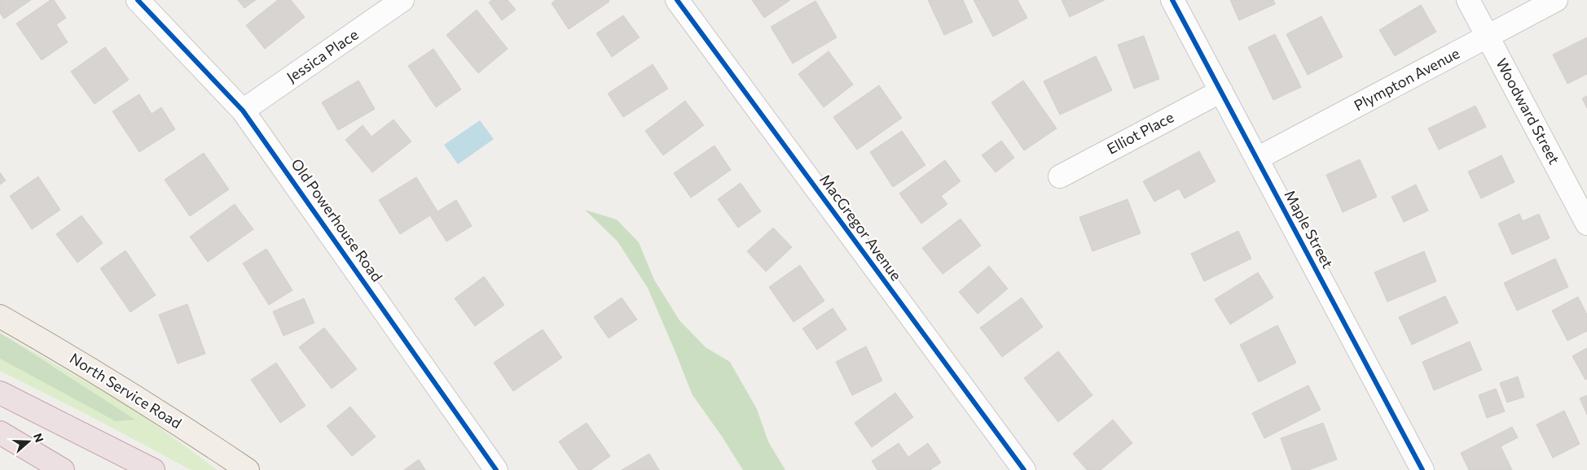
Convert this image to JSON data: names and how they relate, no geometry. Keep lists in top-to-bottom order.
{
  "streets": {
    "main road": ["North Service Road"],
    "street": [
      "Jessica Place",
      "Plympton Avenue",
      "Woodward Street",
      "Elliot Place",
      "Old Powerhouse Road",
      "MacGregor Avenue",
      "Maple Street"
    ]
  },
  "crossings": [
    ["Jessica Place", "Old Powerhouse Road"],
    ["Plympton Avenue", "Woodward Street"],
    ["Plympton Avenue", "Maple Street"],
    ["Elliot Place", "Maple Street"]
  ],
  "north": "right"
}
